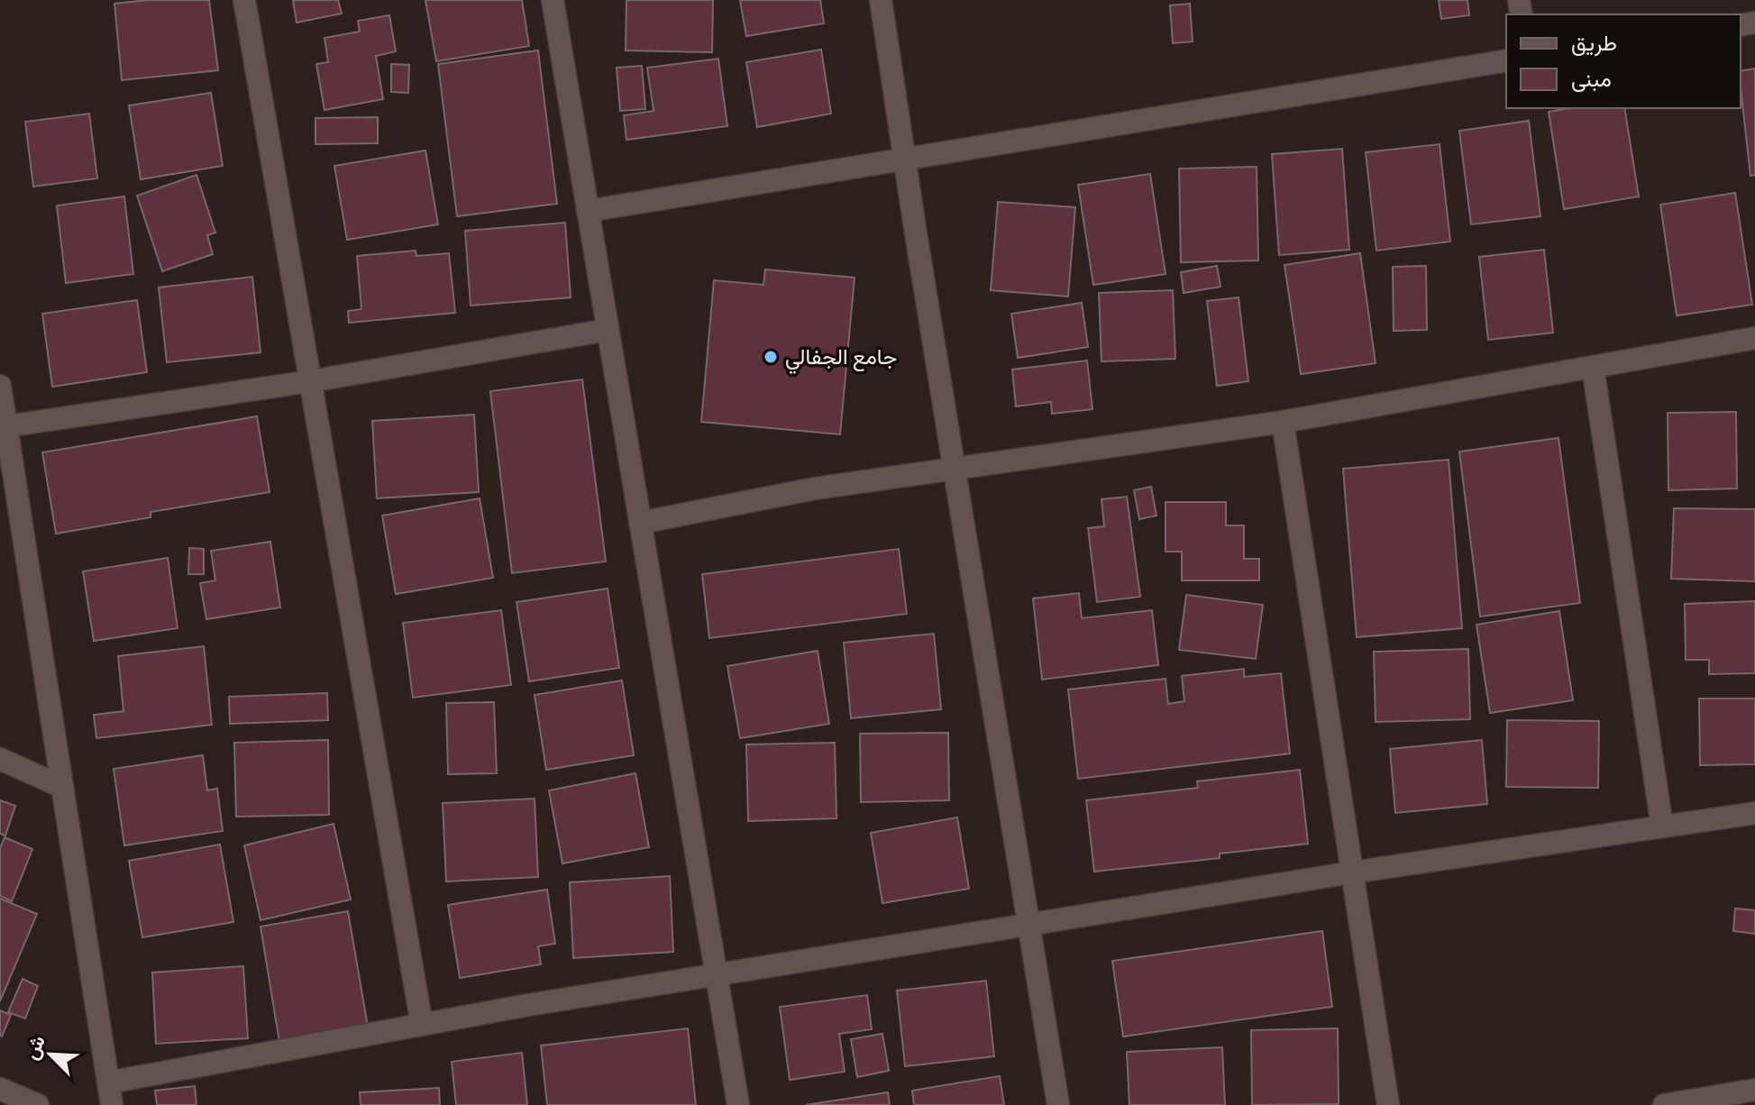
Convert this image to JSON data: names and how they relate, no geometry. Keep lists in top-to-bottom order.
{
  "places": ["جامع الجفالي"],
  "legend": ["طريق", "مبنى"],
  "north": "top left"
}
